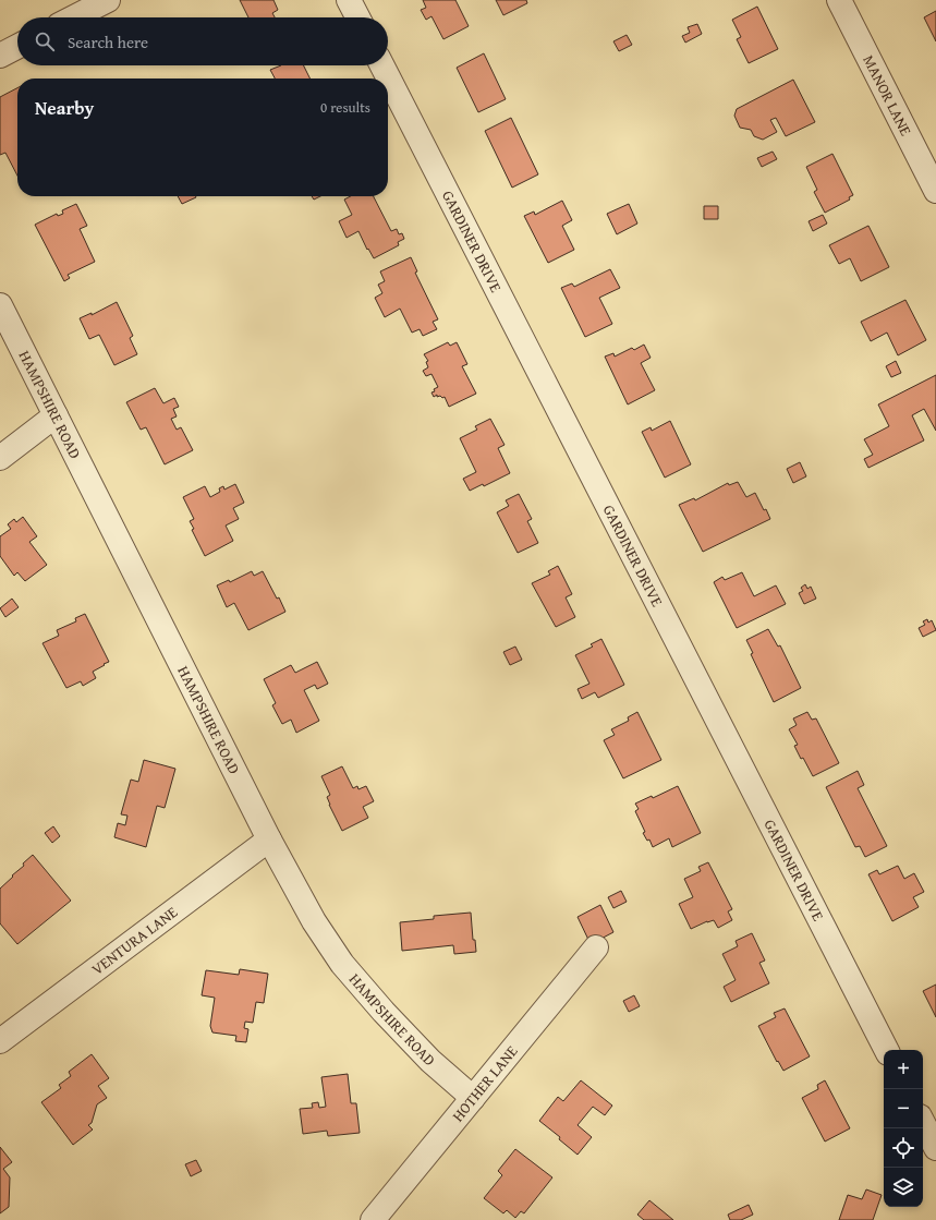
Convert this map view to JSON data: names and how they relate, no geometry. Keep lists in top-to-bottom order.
{
  "streets": {
    "street": [
      "MANOR LANE",
      "GARDINER DRIVE",
      "HAMPSHIRE ROAD",
      "VENTURA LANE",
      "HOTHER LANE"
    ]
  },
  "crossings": [
    ["HAMPSHIRE ROAD", "VENTURA LANE"],
    ["HAMPSHIRE ROAD", "HOTHER LANE"]
  ],
  "page": {
    "search": "Search here",
    "heading": ["Nearby", "0 results"],
    "map_buttons": ["+", "−"]
  }
}
